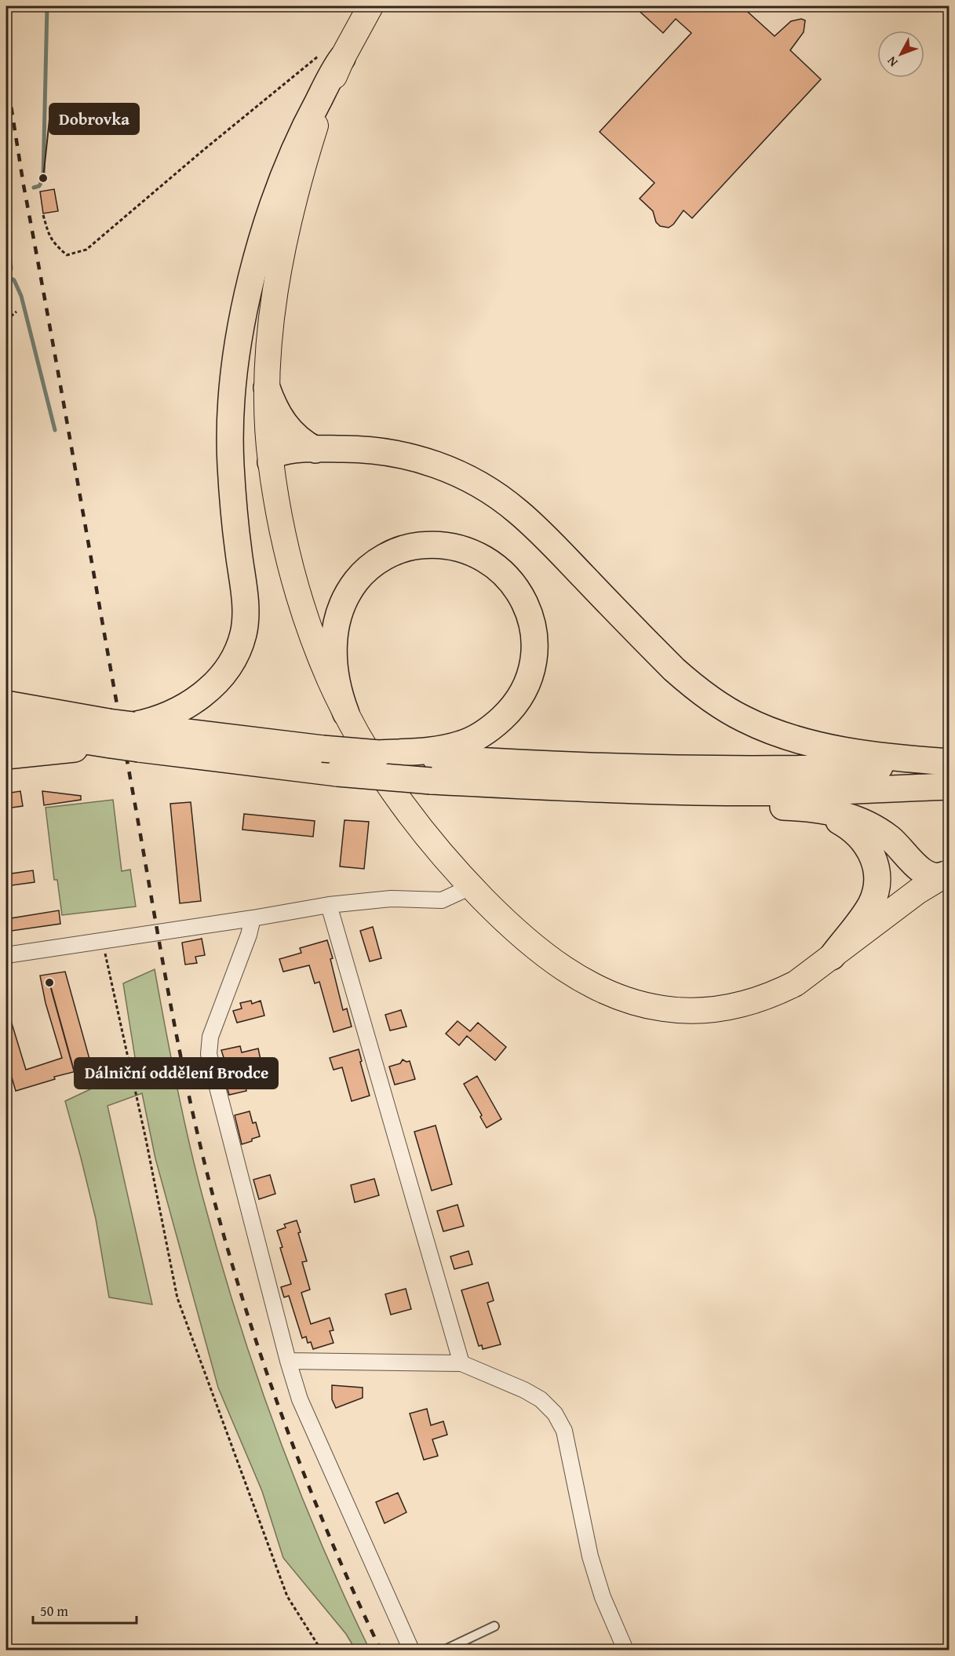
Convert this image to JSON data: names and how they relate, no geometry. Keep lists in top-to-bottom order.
{
  "places": ["Dobrovka", "Dálniční oddělení Brodce"],
  "scale_bar": "50 m",
  "north": "bottom left"
}
